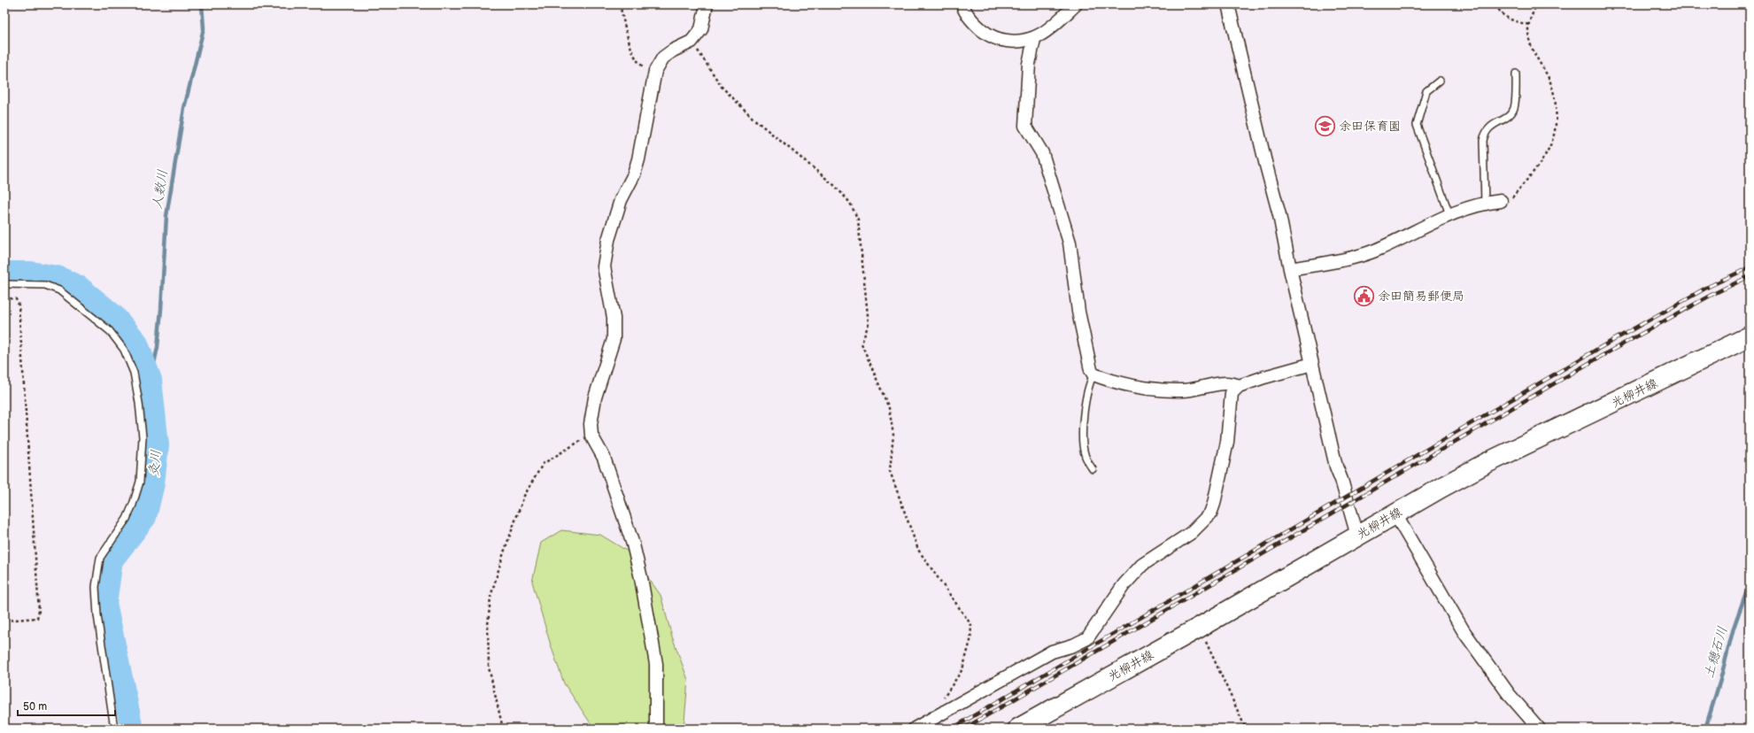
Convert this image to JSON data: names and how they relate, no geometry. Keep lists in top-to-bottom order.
{
  "streets": {
    "main road": ["光柳井線"]
  },
  "water": ["人数川", "灸川", "土穂石川"],
  "places": {
    "school or university": ["余田保育園"],
    "public building": ["余田簡易郵便局"]
  },
  "scale_bar": "50 m"
}
